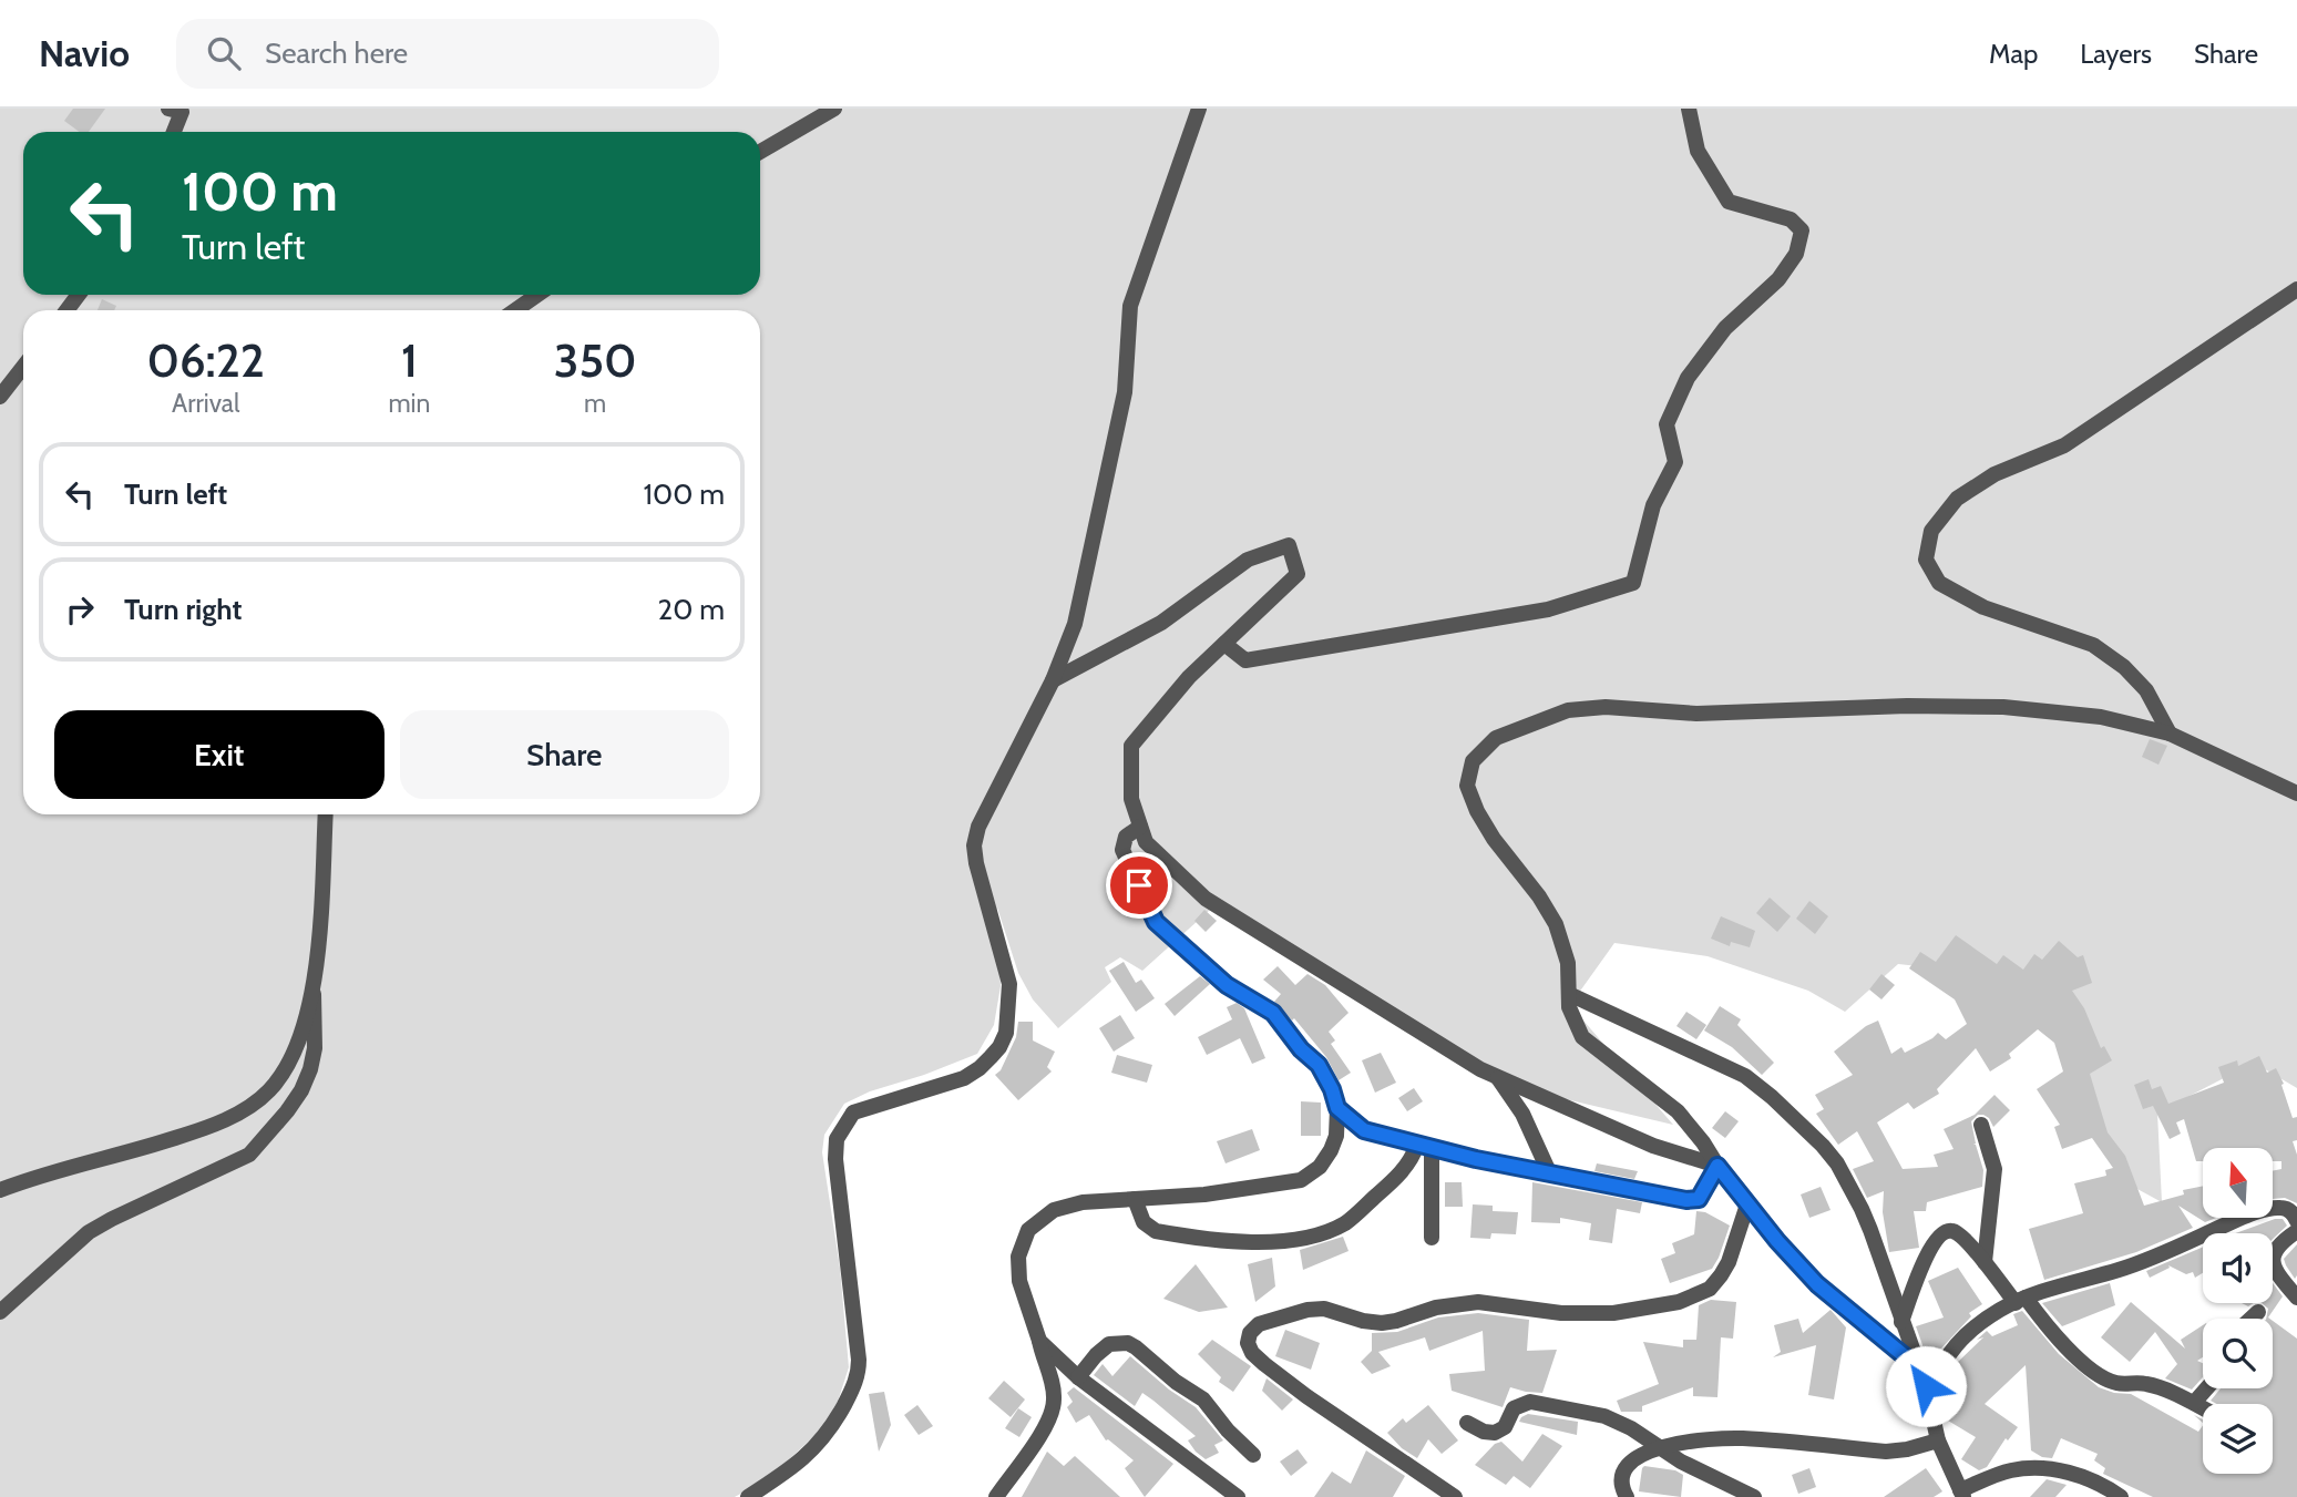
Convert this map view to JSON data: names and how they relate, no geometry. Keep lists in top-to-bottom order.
{
  "north": "top",
  "page": {
    "header": "Navio",
    "search": "Search here",
    "nav": ["Map", "Layers", "Share"],
    "turn": ["100 m", "Turn left"],
    "eta": [
      "06:22",
      "Arrival",
      "1",
      "min",
      "350",
      "m"
    ],
    "list": [
      {
        "name": "Turn left",
        "value": "100 m"
      },
      {
        "name": "Turn right",
        "value": "20 m"
      }
    ],
    "buttons": ["Exit", "Share"]
  }
}
